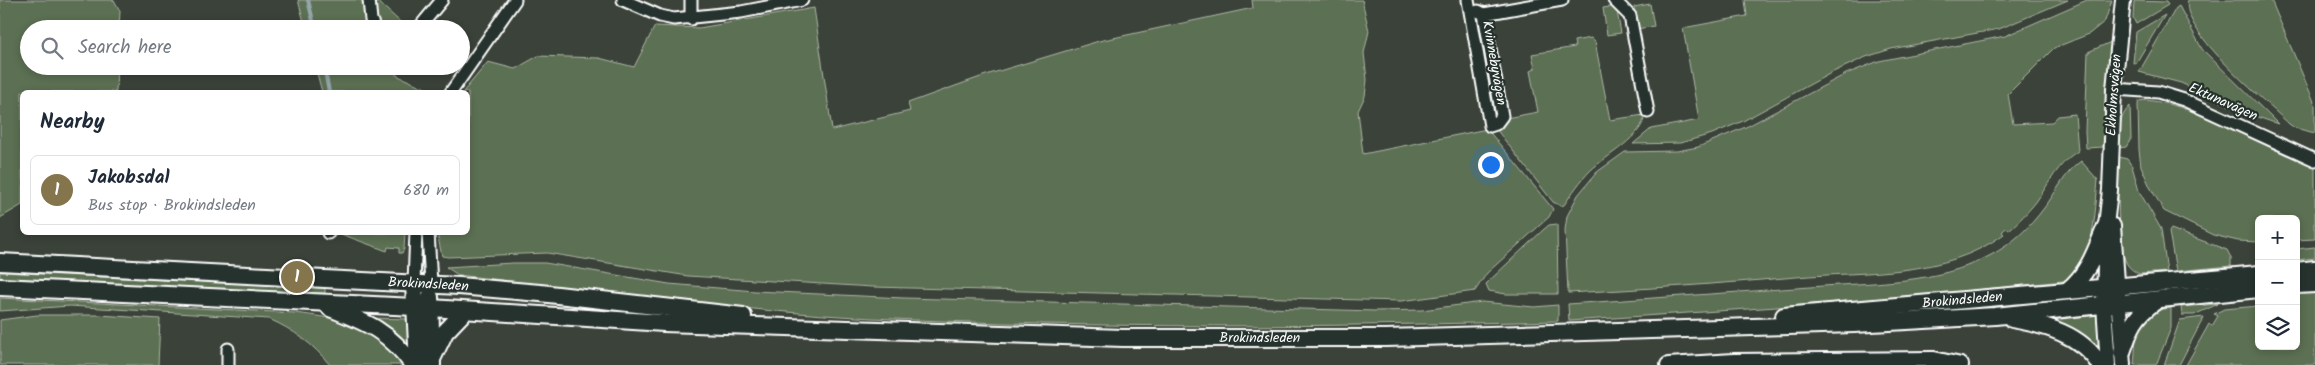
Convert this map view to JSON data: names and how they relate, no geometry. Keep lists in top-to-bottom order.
{
  "streets": {
    "main road": ["Brokindsleden"],
    "street": ["Kvinnebyvägen", "Ekholmsvägen", "Ektunavägen"]
  },
  "crossings": [
    ["Ekholmsvägen", "Ektunavägen"],
    ["Ekholmsvägen", "Brokindsleden"]
  ],
  "page": {
    "search": "Search here",
    "heading": "Nearby",
    "list": [
      {
        "mark": "1",
        "name": "Jakobsdal",
        "note": "Bus stop · Brokindsleden",
        "value": "680 m"
      }
    ],
    "map_buttons": ["+", "−"],
    "pins": "1"
  }
}
